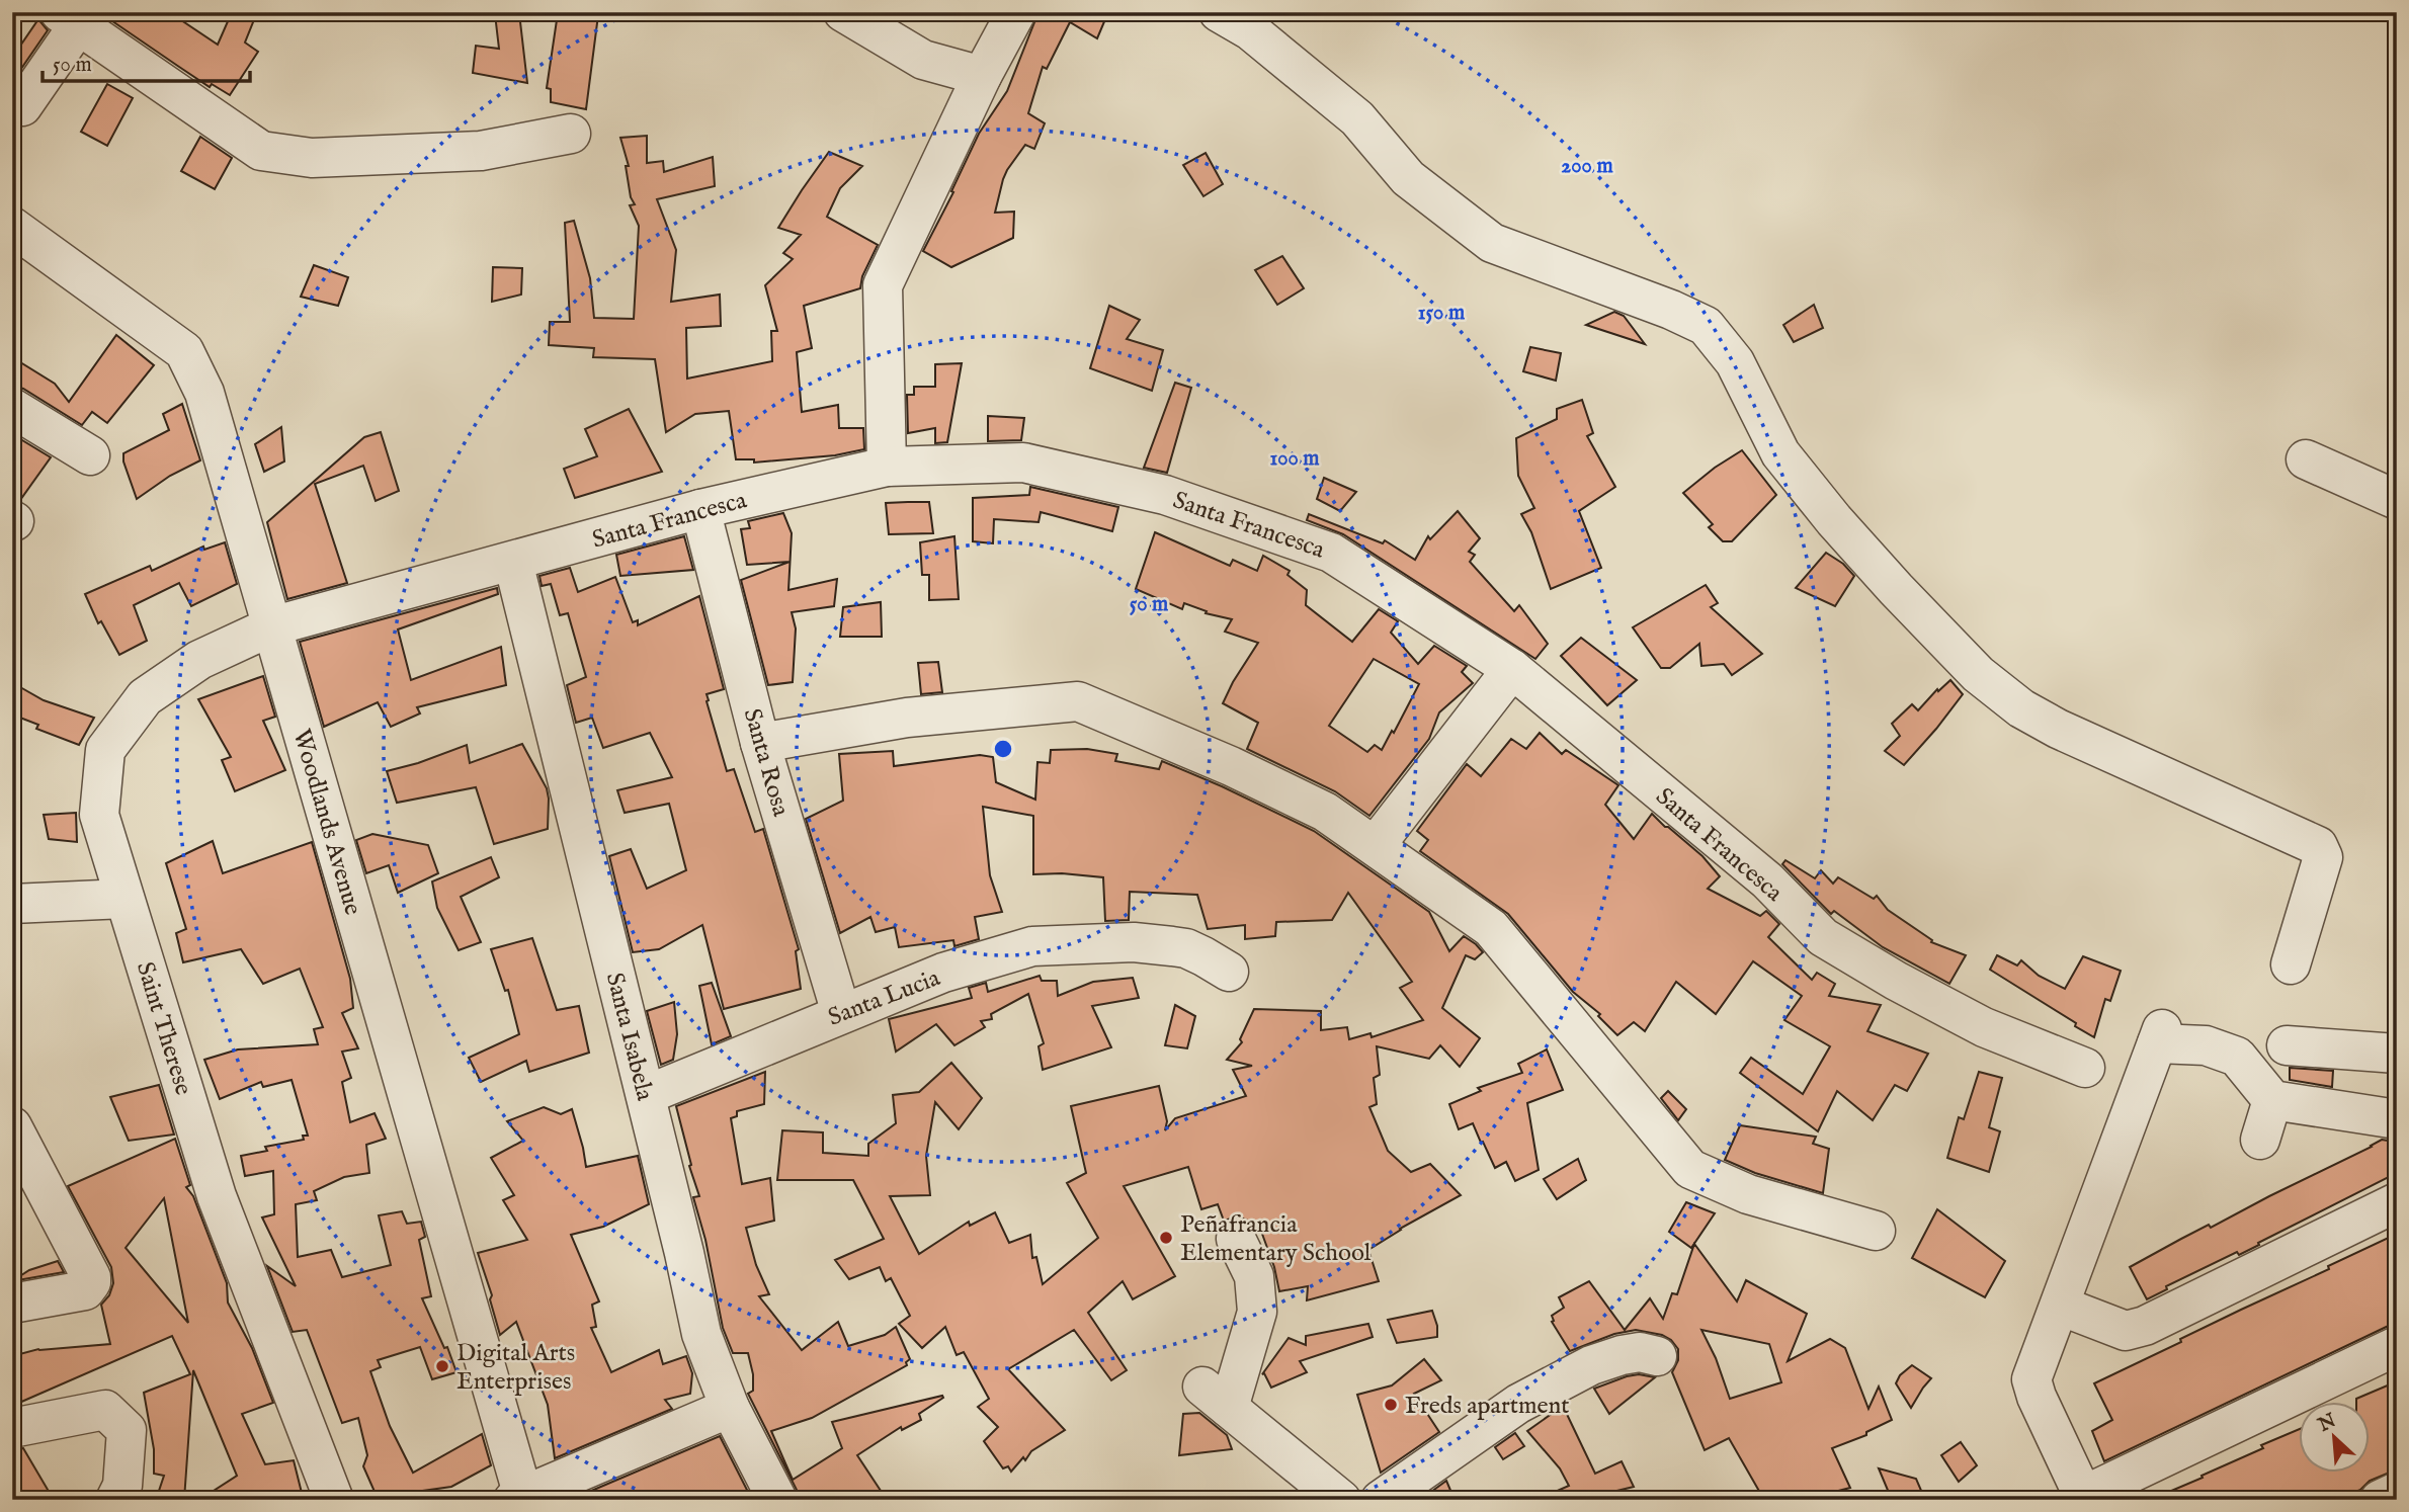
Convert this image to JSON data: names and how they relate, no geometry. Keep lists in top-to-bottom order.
{
  "streets": {
    "street": [
      "Santa Francesca",
      "Santa Rosa",
      "Woodlands Avenue",
      "Santa Lucia",
      "Saint Therese",
      "Santa Isabela"
    ]
  },
  "crossings": [
    ["Santa Francesca", "Santa Rosa"],
    ["Santa Francesca", "Woodlands Avenue"],
    ["Santa Francesca", "Saint Therese"],
    ["Santa Francesca", "Santa Isabela"],
    ["Santa Rosa", "Santa Lucia"],
    ["Woodlands Avenue", "Saint Therese"],
    ["Santa Lucia", "Santa Isabela"]
  ],
  "places": ["Peñafrancia Elementary School", "Digital Arts Enterprises", "Freds apartment"],
  "scale_bar": "50 m",
  "north": "top left",
  "rings": [
    "200 m",
    "150 m",
    "100 m",
    "50 m"
  ]
}
